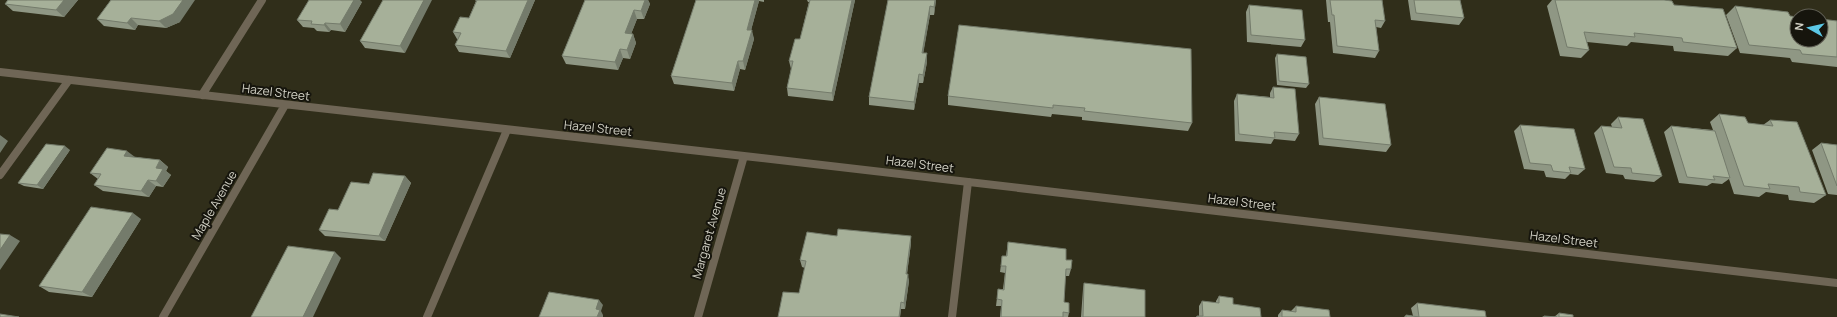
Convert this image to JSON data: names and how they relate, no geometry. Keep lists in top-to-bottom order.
{
  "streets": {
    "street": ["Hazel Street", "Maple Avenue", "Margaret Avenue"]
  },
  "crossings": [
    ["Hazel Street", "Maple Avenue"],
    ["Hazel Street", "Margaret Avenue"]
  ],
  "north": "left"
}
